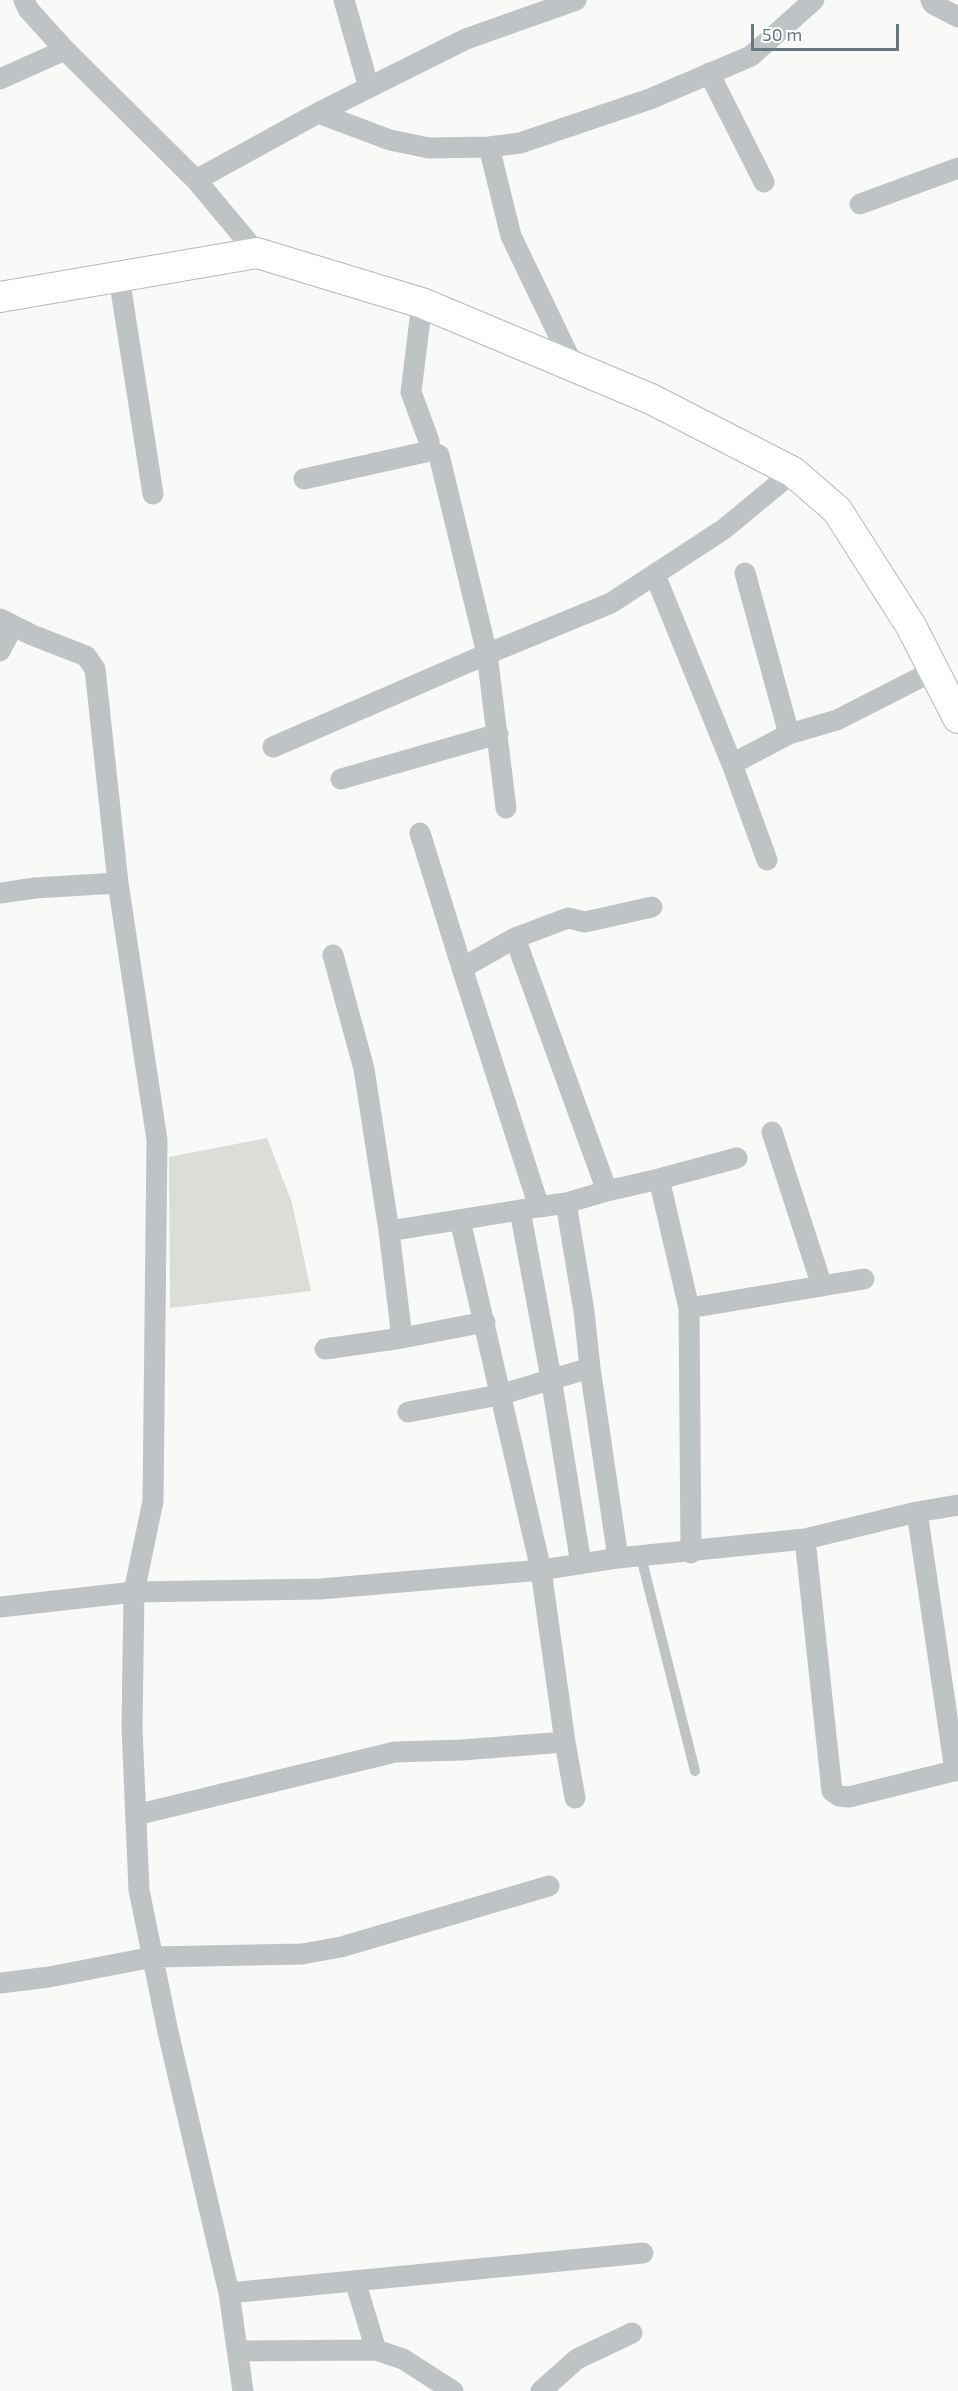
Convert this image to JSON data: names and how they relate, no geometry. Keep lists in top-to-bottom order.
{
  "scale_bar": "50 m"
}
